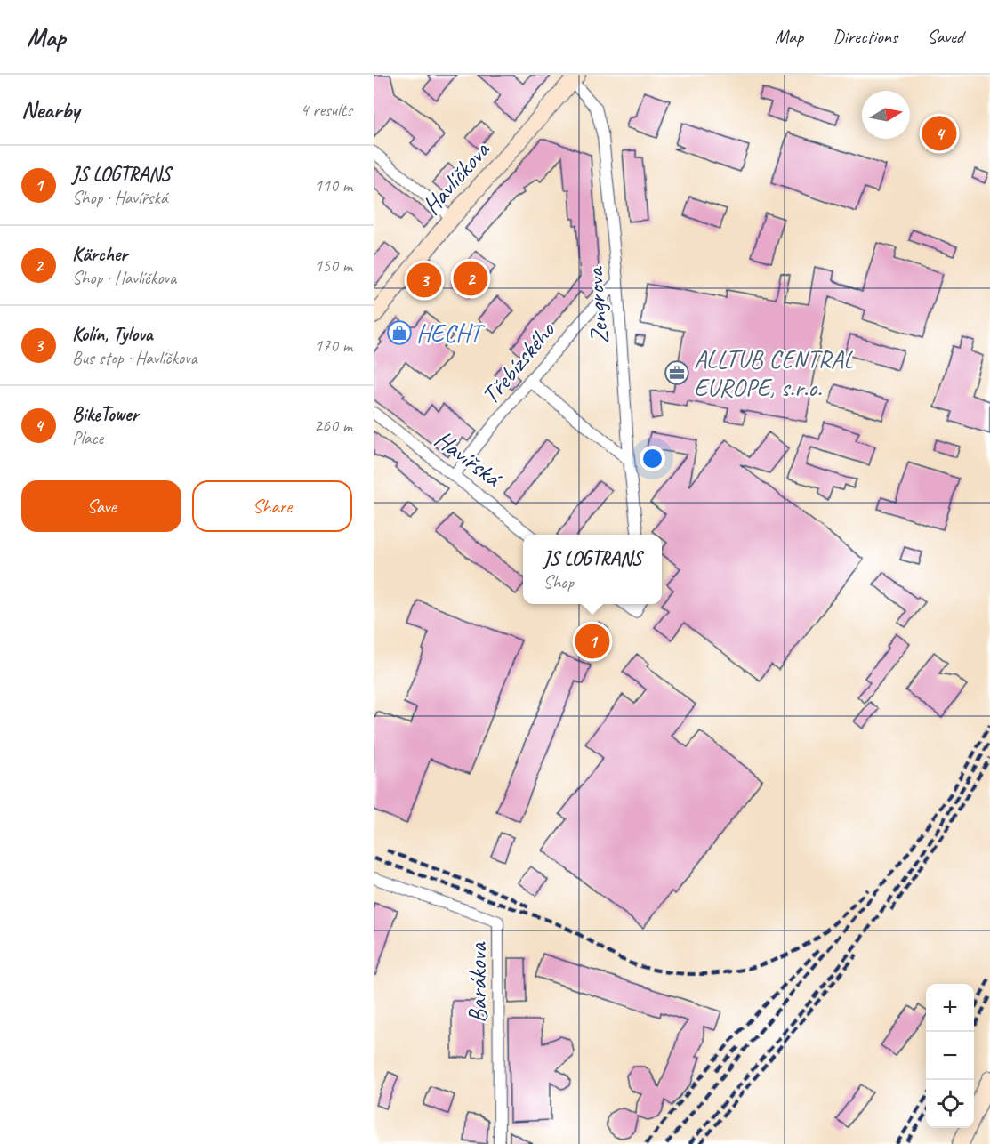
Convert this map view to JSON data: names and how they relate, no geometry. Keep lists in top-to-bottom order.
{
  "streets": {
    "street": [
      "Havlíčkova",
      "Zengrova",
      "Třebízského",
      "Havířská",
      "Barákova"
    ]
  },
  "crossings": [
    ["Havlíčkova", "Zengrova"],
    ["Zengrova", "Třebízského"],
    ["Třebízského", "Havířská"]
  ],
  "places": {
    "shop": ["HECHT"],
    "office": ["ALLTUB CENTRAL EUROPE, s.r.o."]
  },
  "north": "right",
  "page": {
    "header": "Map",
    "nav": ["Map", "Directions", "Saved"],
    "heading": ["Nearby", "4 results"],
    "pins": [
      "4",
      "2",
      "3",
      "1"
    ],
    "list": [
      {
        "mark": "1",
        "name": "JS LOGTRANS",
        "note": "Shop · Havířská",
        "value": "110 m"
      },
      {
        "mark": "2",
        "name": "Kärcher",
        "note": "Shop · Havlíčkova",
        "value": "150 m"
      },
      {
        "mark": "3",
        "name": "Kolín, Tylova",
        "note": "Bus stop · Havlíčkova",
        "value": "170 m"
      },
      {
        "mark": "4",
        "name": "BikeTower",
        "note": "Place",
        "value": "260 m"
      }
    ],
    "buttons": ["Save", "Share"],
    "popup": ["JS LOGTRANS", "Shop"],
    "map_buttons": ["+", "−"]
  }
}
